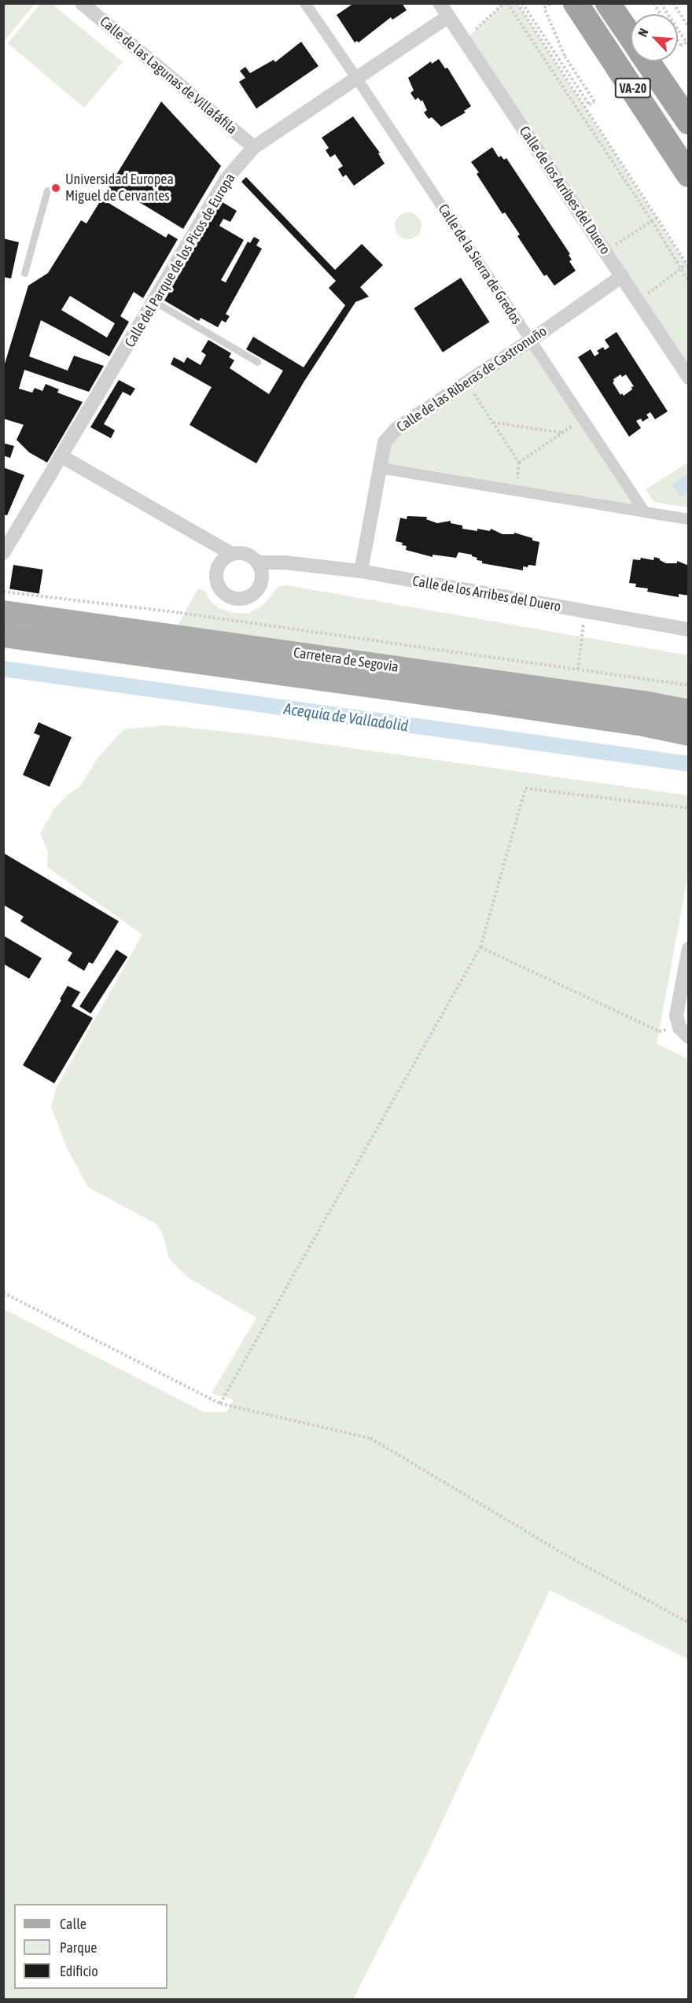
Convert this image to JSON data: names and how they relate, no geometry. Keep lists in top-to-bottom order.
{
  "streets": {
    "highway": ["VA-20"],
    "main road": ["Carretera de Segovia"],
    "street": [
      "Calle de las Lagunas de Villafáfila",
      "Calle de los Arribes del Duero",
      "Calle del Parque de los Picos de Europa",
      "Calle de la Sierra de Gredos",
      "Calle de las Riberas de Castronuño"
    ]
  },
  "crossings": [
    ["Calle de las Lagunas de Villafáfila", "Calle del Parque de los Picos de Europa"],
    ["Calle de los Arribes del Duero", "Calle del Parque de los Picos de Europa"],
    ["Calle de los Arribes del Duero", "Calle de las Riberas de Castronuño"],
    ["Calle del Parque de los Picos de Europa", "Calle de la Sierra de Gredos"],
    ["Calle de la Sierra de Gredos", "Calle de las Riberas de Castronuño"]
  ],
  "water": ["Acequia de Valladolid"],
  "places": ["Universidad Europea Miguel de Cervantes"],
  "legend": ["Calle", "Parque", "Edificio"],
  "north": "top left"
}
